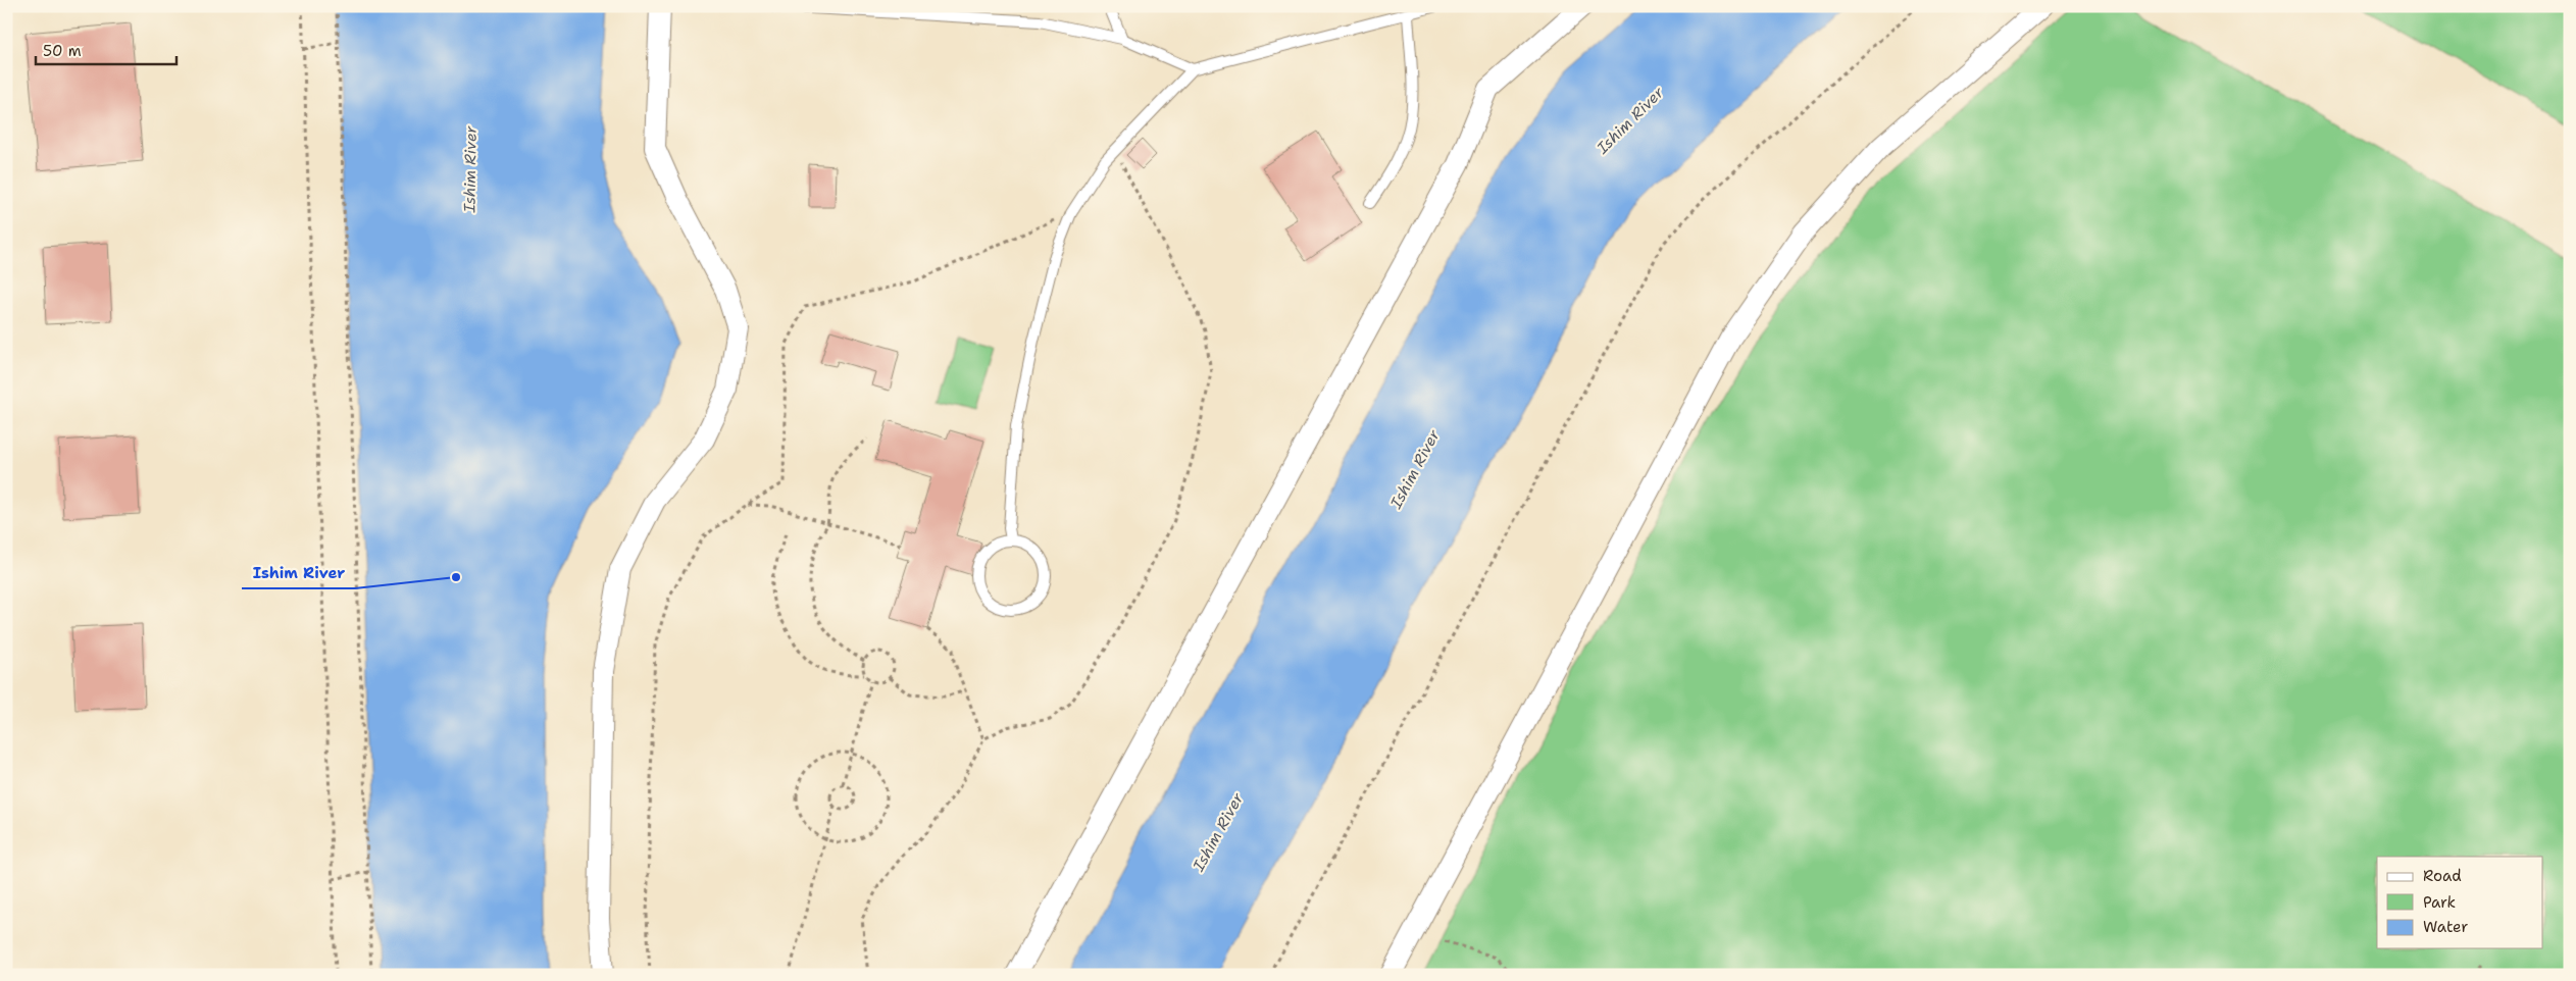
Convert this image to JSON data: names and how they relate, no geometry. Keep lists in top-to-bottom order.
{
  "water": ["Ishim River"],
  "places": ["Ishim River"],
  "legend": ["Road", "Park", "Water"],
  "scale_bar": "50 m"
}
